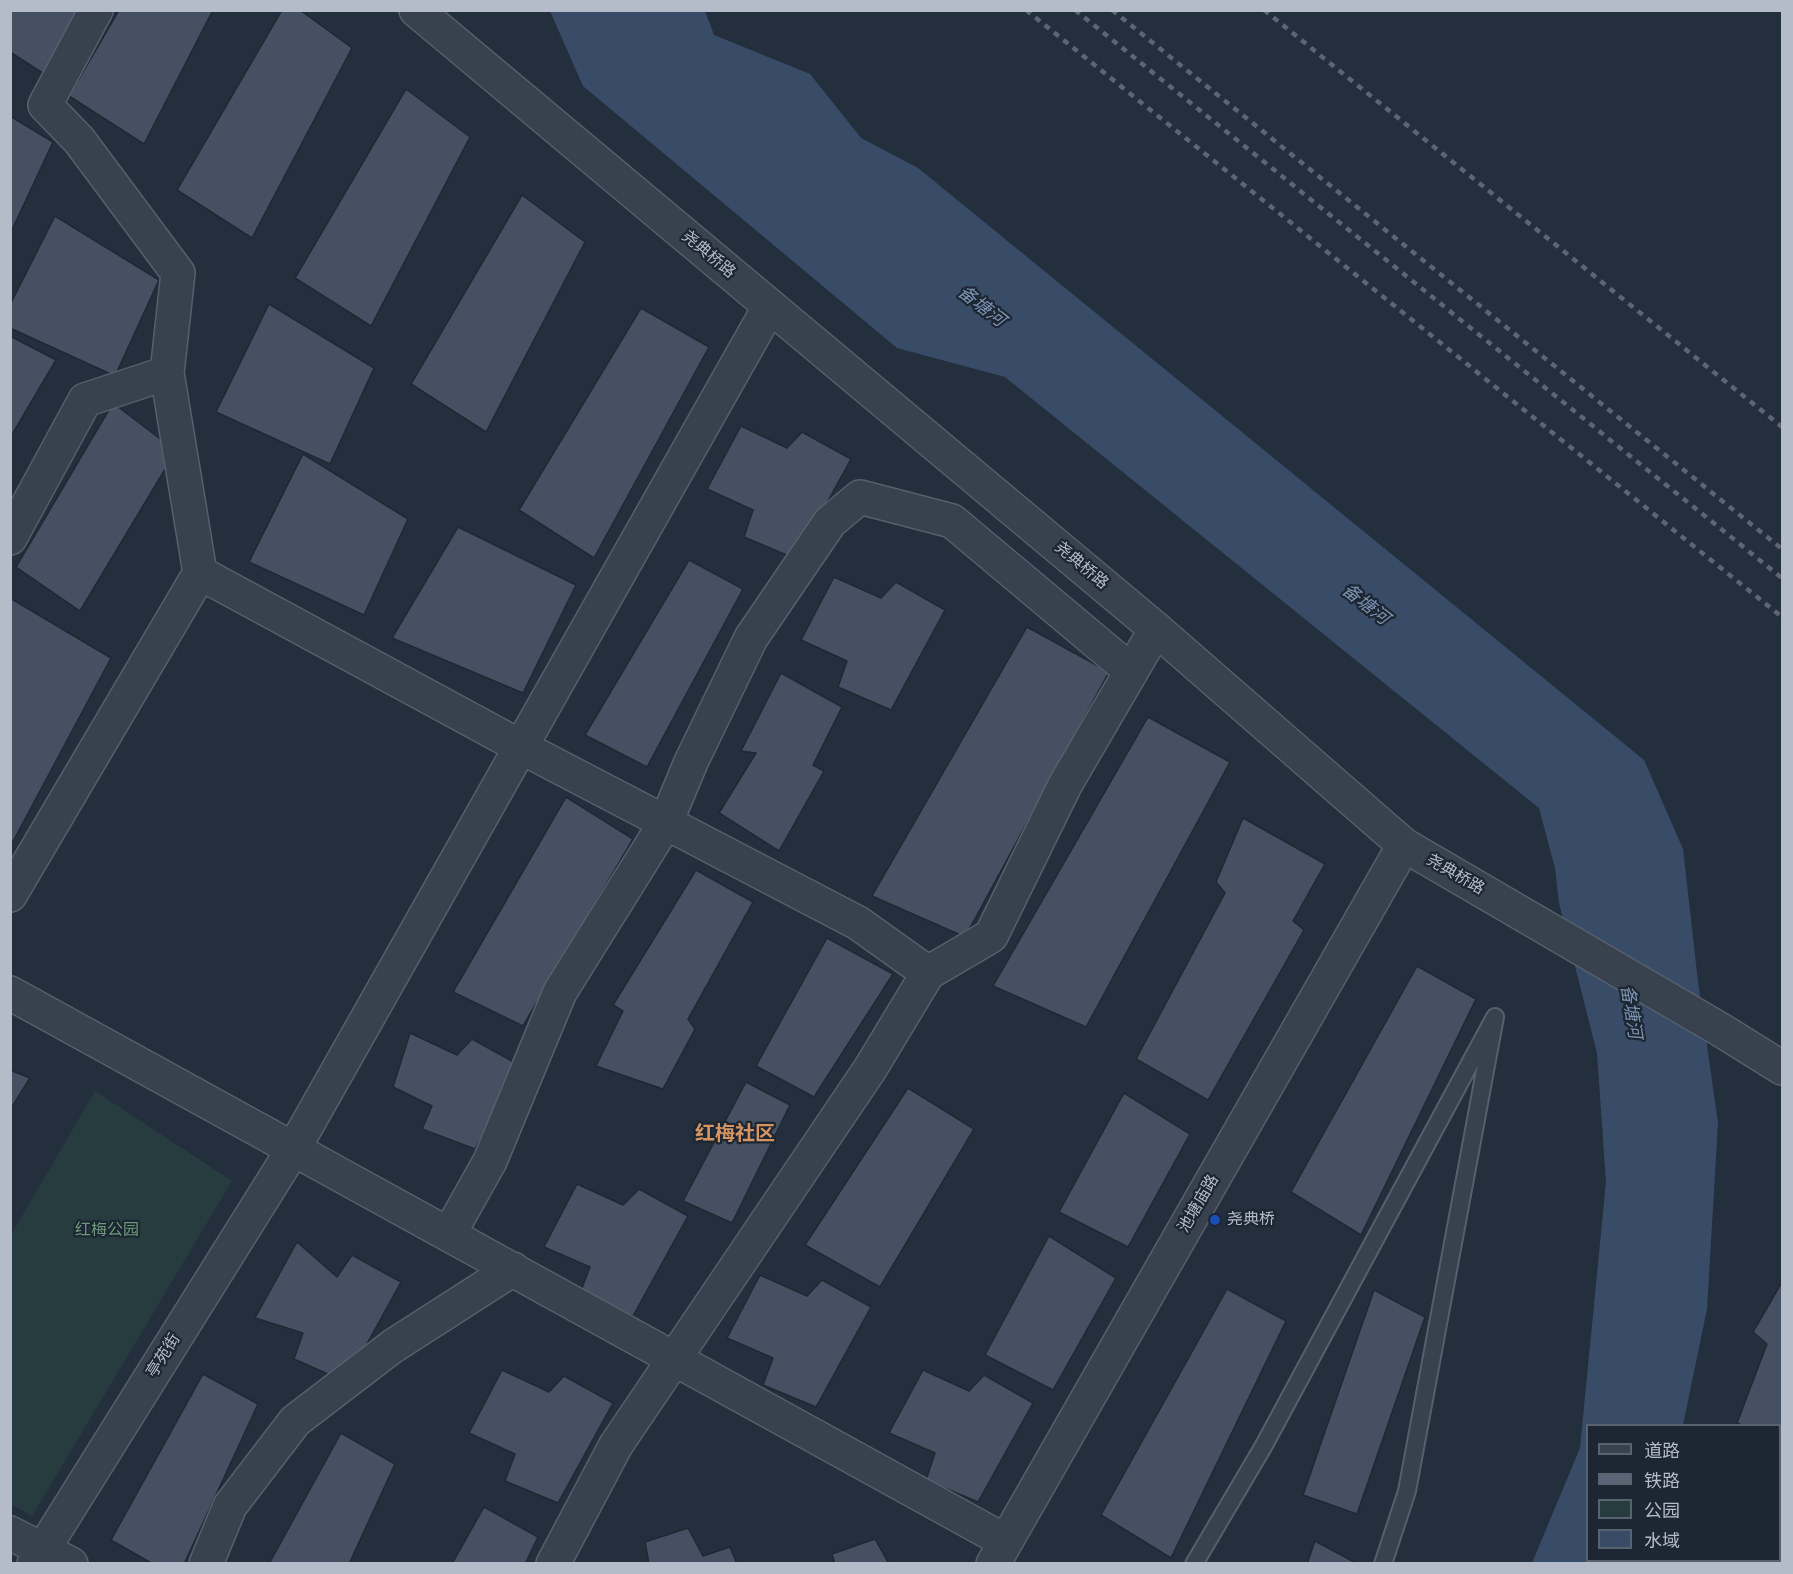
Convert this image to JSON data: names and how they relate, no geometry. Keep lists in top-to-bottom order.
{
  "streets": {
    "street": ["尧典桥路", "池塘庙路", "亭苑街"]
  },
  "crossings": [
    ["尧典桥路", "池塘庙路"],
    ["尧典桥路", "亭苑街"]
  ],
  "districts": ["红梅社区"],
  "water": ["备塘河"],
  "parks": ["红梅公园"],
  "places": ["尧典桥"],
  "legend": [
    "道路",
    "铁路",
    "公园",
    "水域"
  ]
}
